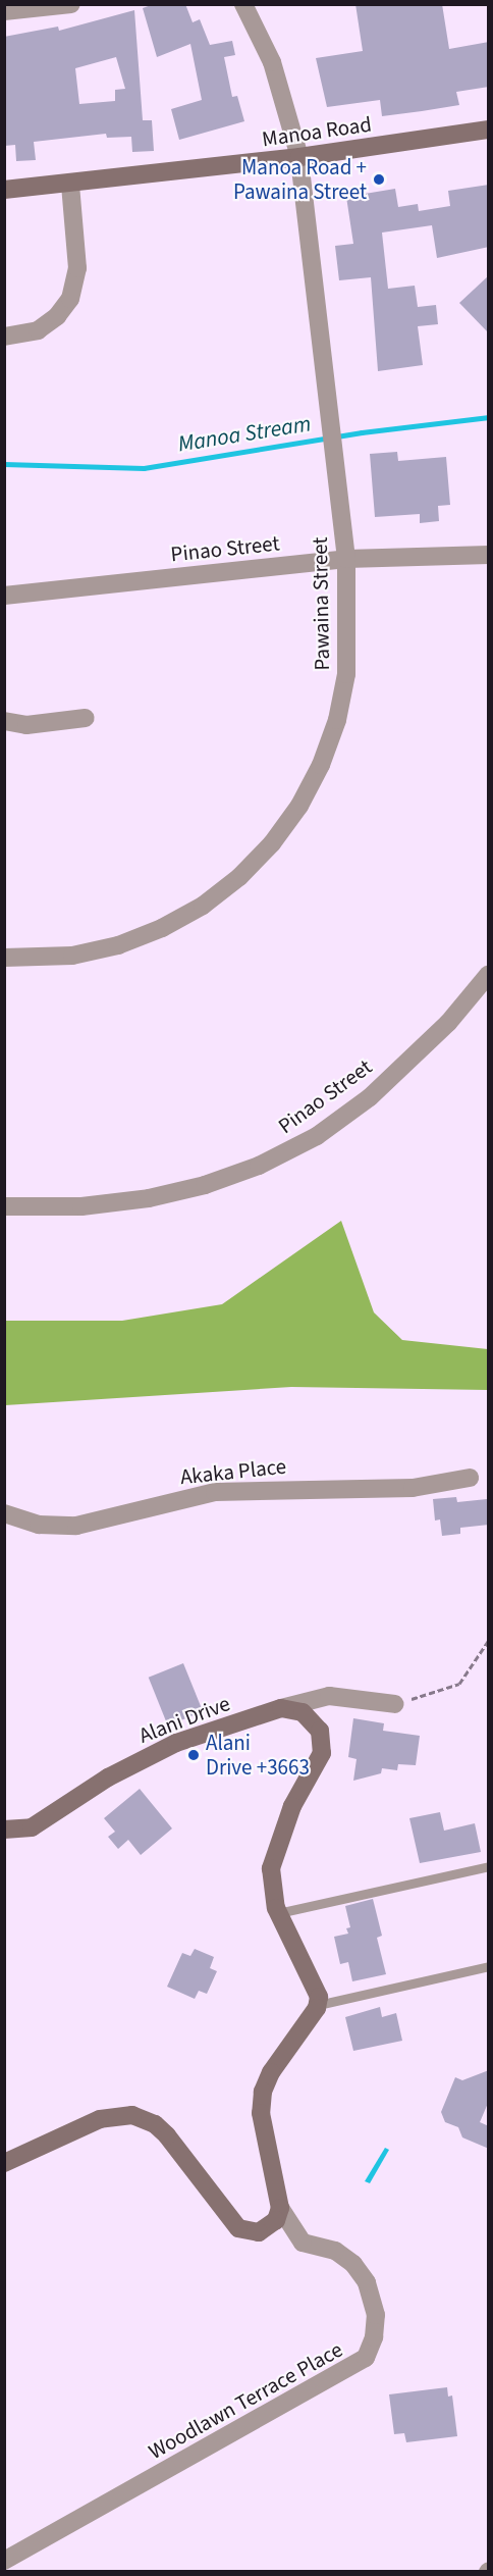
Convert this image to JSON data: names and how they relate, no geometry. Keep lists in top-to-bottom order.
{
  "streets": {
    "street": [
      "Manoa Road",
      "Pinao Street",
      "Pawaina Street",
      "Akaka Place",
      "Alani Drive",
      "Woodlawn Terrace Place"
    ]
  },
  "crossings": [
    ["Manoa Road", "Pawaina Street"],
    ["Pinao Street", "Pawaina Street"]
  ],
  "water": ["Manoa Stream"],
  "places": ["Manoa Road + Pawaina Street", "Alani Drive +3663"]
}
